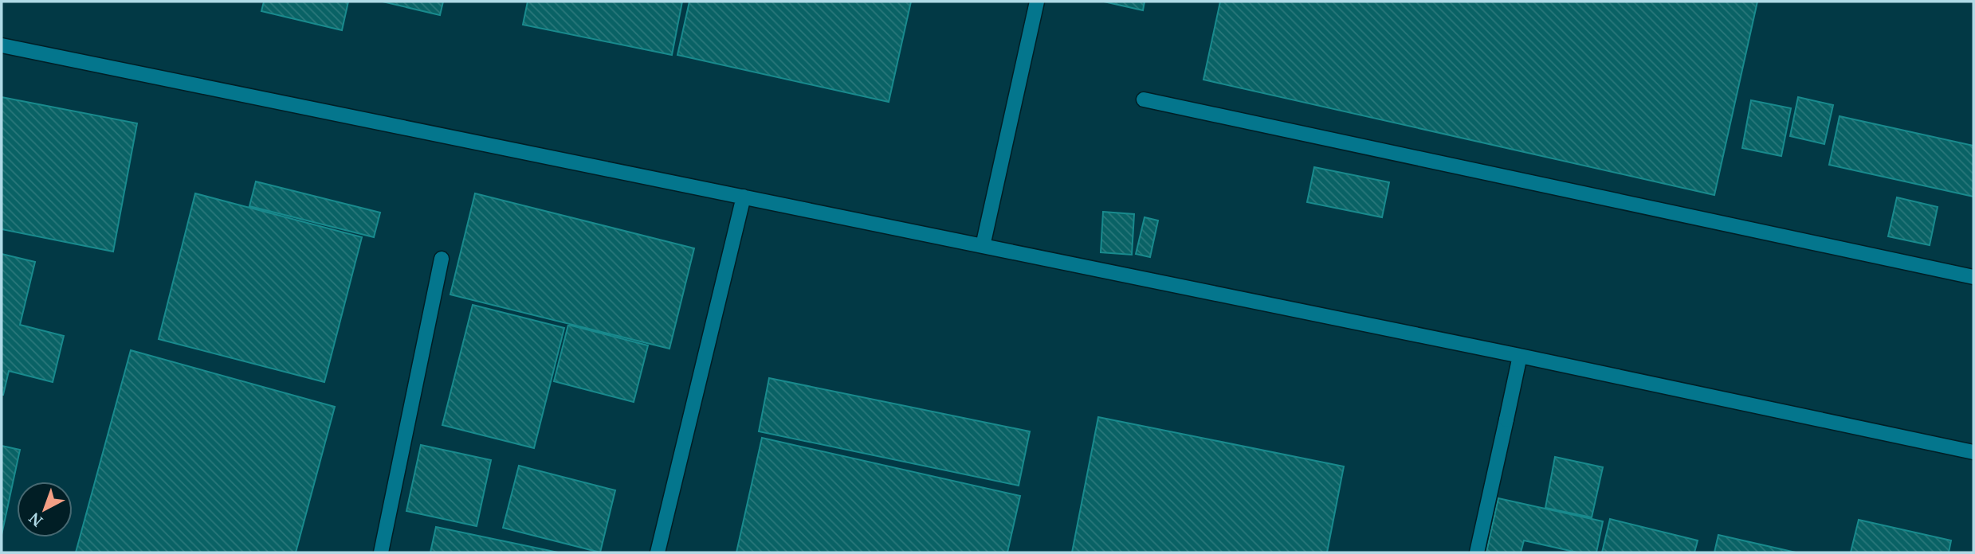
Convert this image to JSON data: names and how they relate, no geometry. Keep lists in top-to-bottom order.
{
  "north": "bottom left"
}
